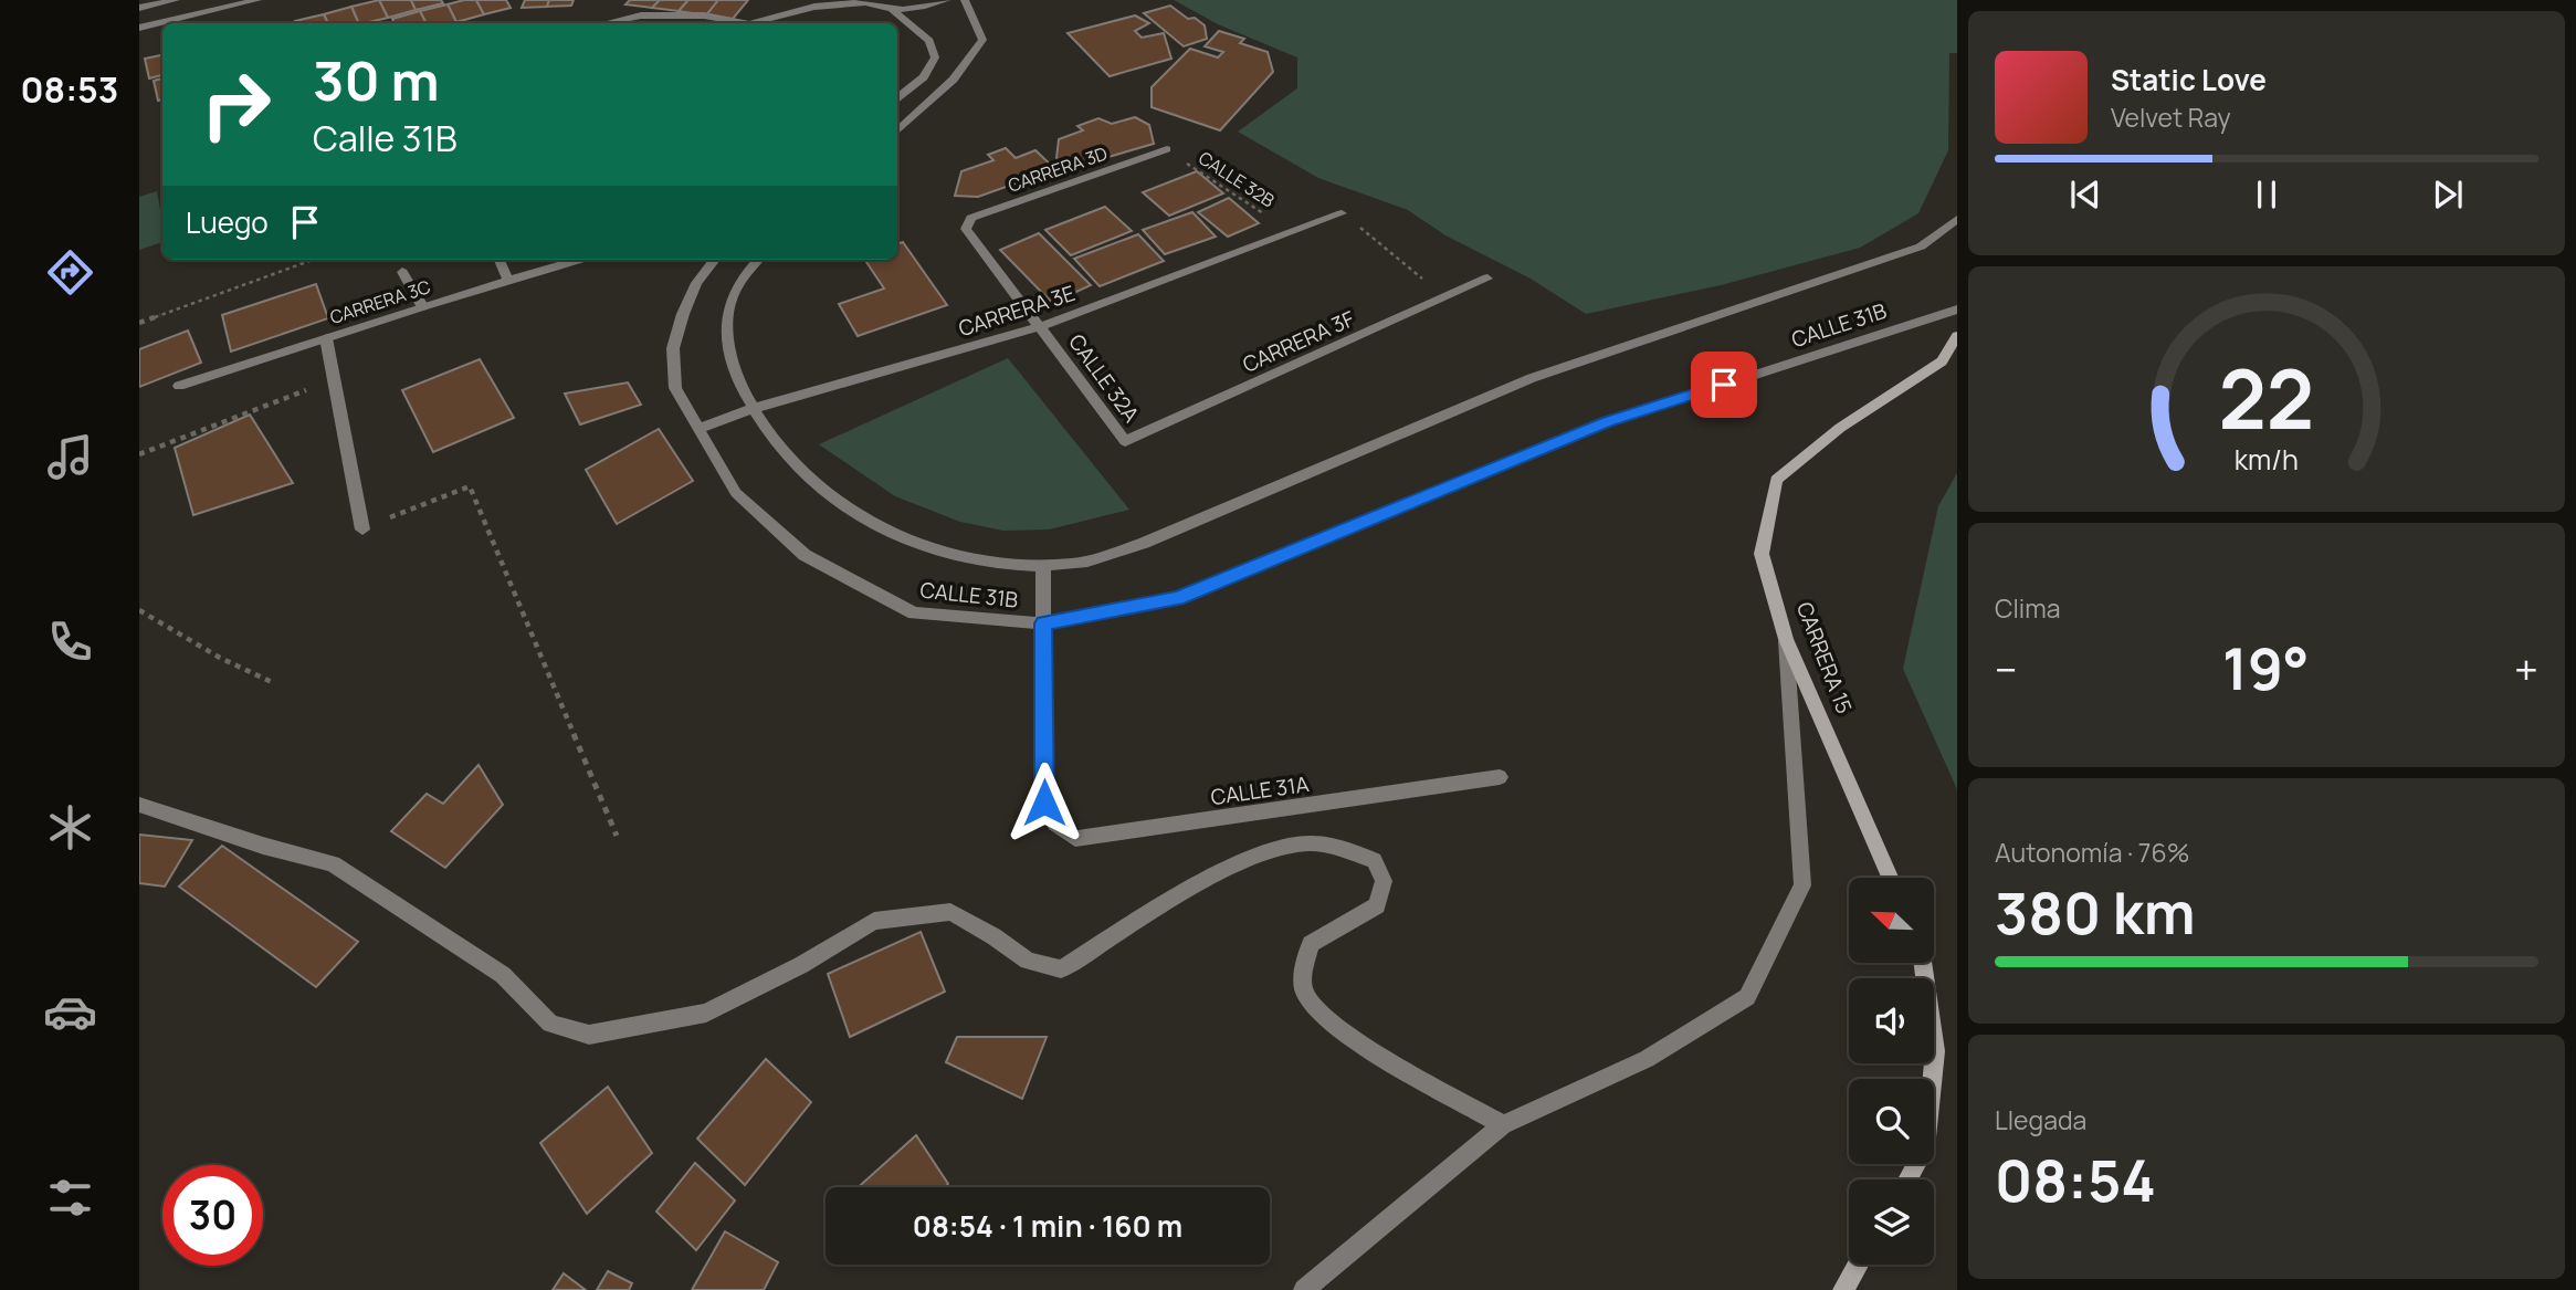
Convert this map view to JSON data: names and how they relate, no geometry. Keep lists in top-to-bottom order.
{
  "streets": {
    "main road": ["CARRERA 15"],
    "street": [
      "CARRERA 3D",
      "CARRERA 3C",
      "CARRERA 3E",
      "CALLE 31B",
      "CARRERA 3F",
      "CALLE 32A",
      "CALLE 31A"
    ],
    "path": ["CALLE 32B"]
  },
  "crossings": [
    ["CARRERA 3D", "CALLE 32B"],
    ["CARRERA 3D", "CALLE 32A"],
    ["CALLE 32B", "CARRERA 3E"],
    ["CARRERA 3E", "CALLE 31B"],
    ["CARRERA 3E", "CALLE 32A"],
    ["CALLE 31B", "CALLE 31A"],
    ["CARRERA 3F", "CALLE 32A"]
  ],
  "north": "top left",
  "page": {
    "tabs": "08:53",
    "turn": ["30 m", "Calle 31B"],
    "song": ["Static Love", "Velvet Ray"],
    "then": "Luego",
    "tile": [
      "Clima",
      ["Autonomía · 76%", "380 km"],
      ["Llegada", "08:54"]
    ],
    "heat": ["−", "19°", "+"],
    "limit": "30",
    "trip": "08:54 · 1 min · 160 m",
    "gauge": ["22", "km/h"]
  }
}
